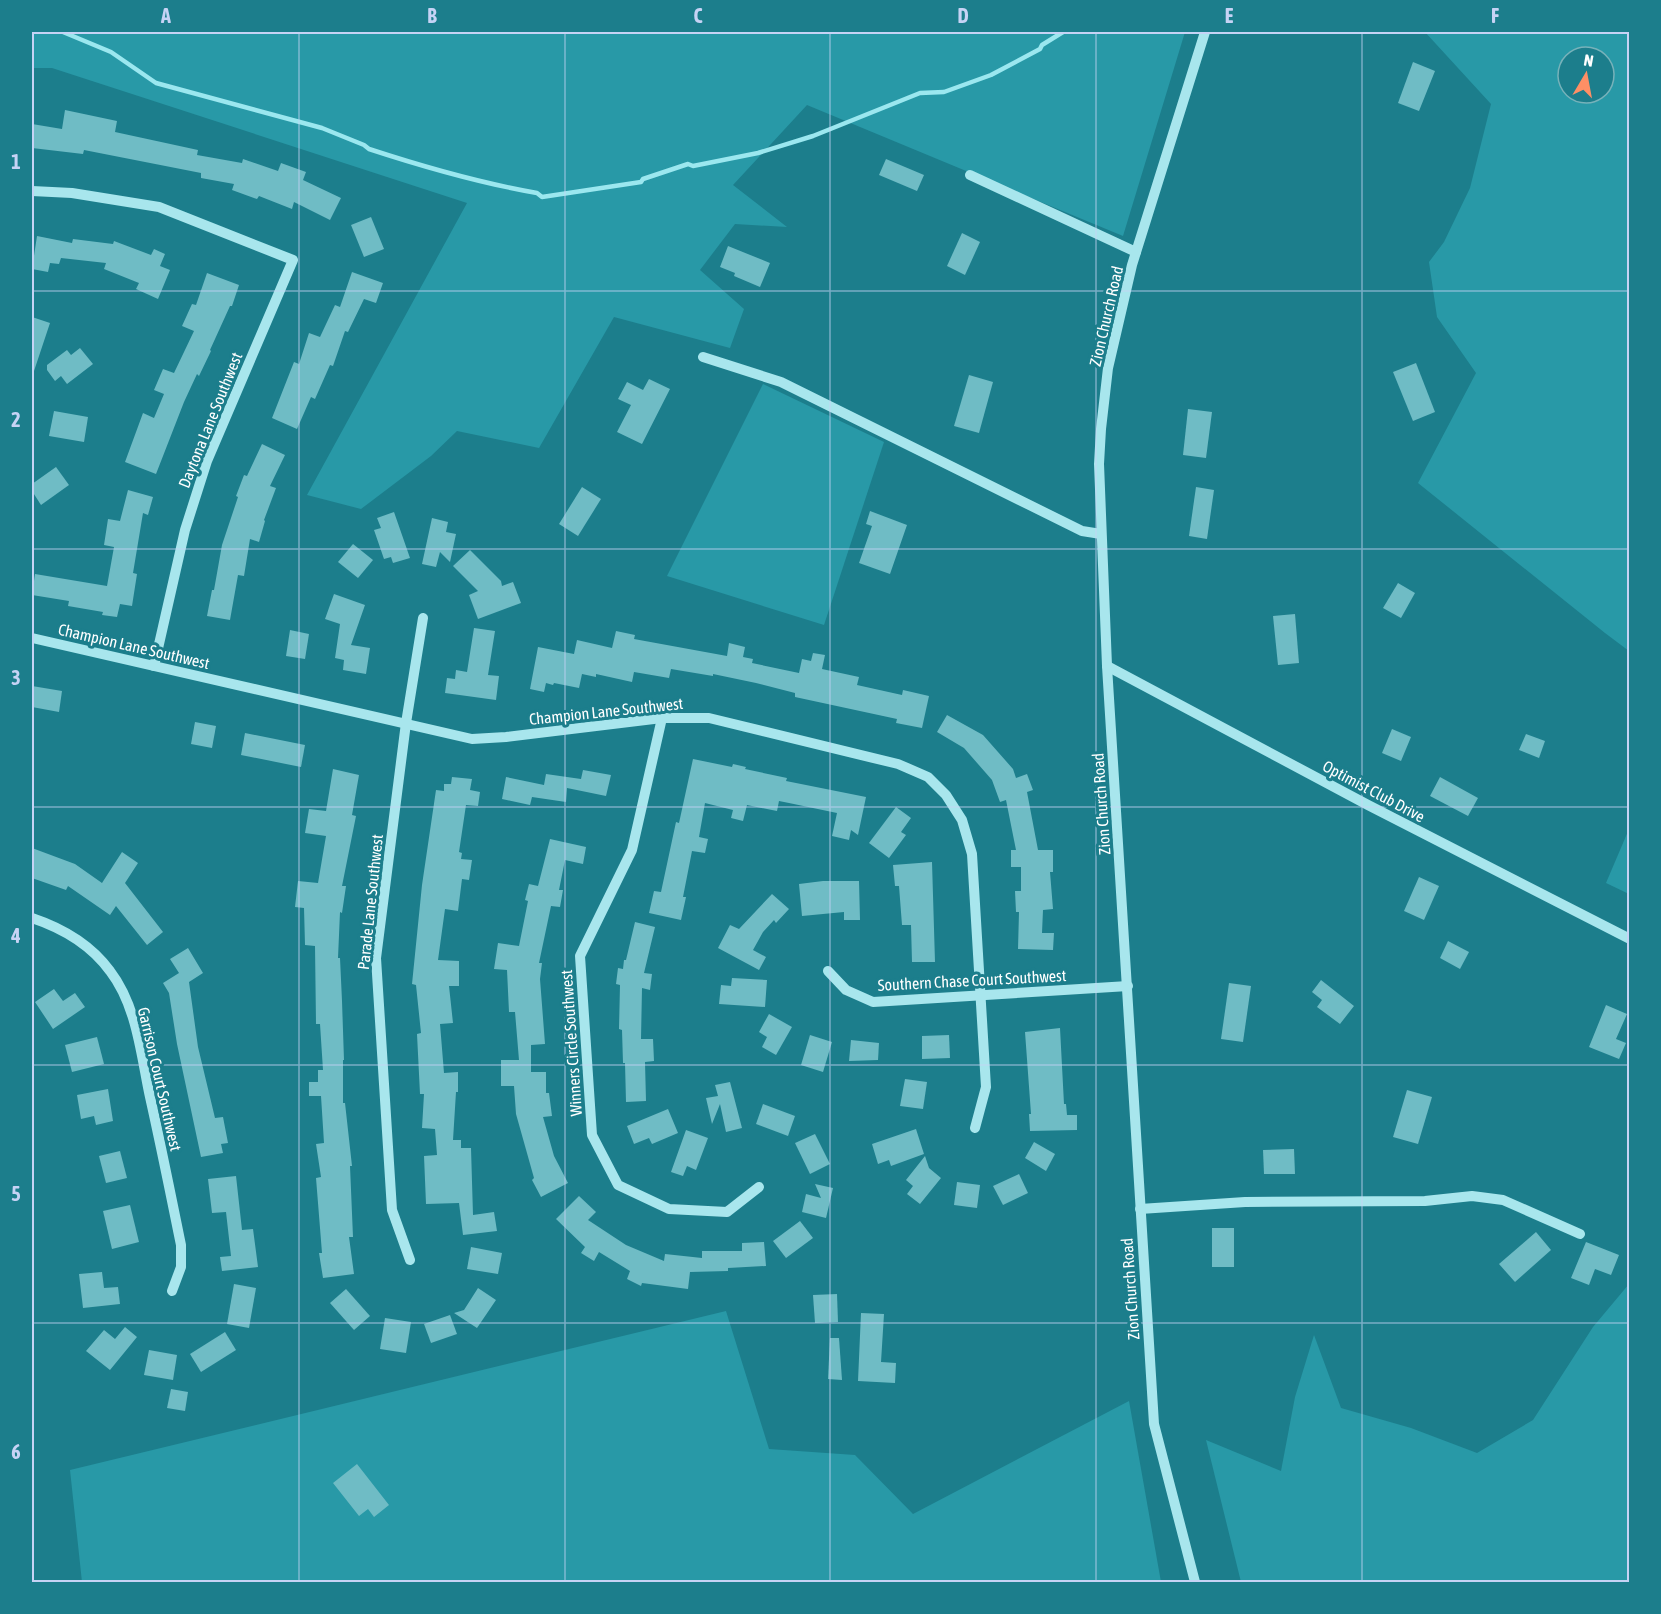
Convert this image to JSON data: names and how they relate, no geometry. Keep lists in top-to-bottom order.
{
  "streets": {
    "street": [
      "Zion Church Road",
      "Daytona Lane Southwest",
      "Champion Lane Southwest",
      "Optimist Club Drive",
      "Parade Lane Southwest",
      "Southern Chase Court Southwest",
      "Winners Circle Southwest",
      "Garrison Court Southwest"
    ]
  },
  "crossings": [
    ["Zion Church Road", "Optimist Club Drive"],
    ["Zion Church Road", "Southern Chase Court Southwest"],
    ["Daytona Lane Southwest", "Champion Lane Southwest"],
    ["Champion Lane Southwest", "Parade Lane Southwest"],
    ["Champion Lane Southwest", "Southern Chase Court Southwest"],
    ["Champion Lane Southwest", "Winners Circle Southwest"]
  ],
  "north": "top",
  "grid": {
    "columns": [
      "A",
      "B",
      "C",
      "D",
      "E",
      "F"
    ],
    "rows": [
      "1",
      "2",
      "3",
      "4",
      "5",
      "6"
    ]
  }
}
